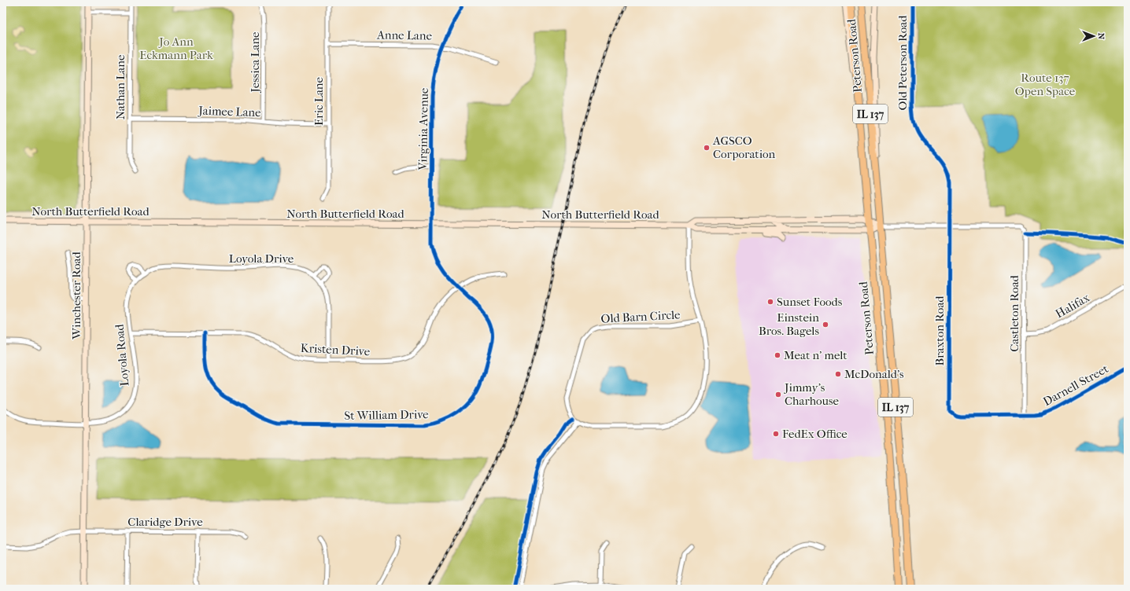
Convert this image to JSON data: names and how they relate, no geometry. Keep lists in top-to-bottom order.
{
  "streets": {
    "main road": [
      "Peterson Road",
      "IL 137",
      "North Butterfield Road",
      "Winchester Road"
    ],
    "street": [
      "Anne Lane",
      "Jessica Lane",
      "Old Peterson Road",
      "Nathan Lane",
      "Eric Lane",
      "Jaimee Lane",
      "Virginia Avenue",
      "Loyola Drive",
      "Halifax",
      "Castleton Road",
      "Old Barn Circle",
      "Braxton Road",
      "Kristen Drive",
      "Loyola Road",
      "Darnell Street",
      "St William Drive",
      "Claridge Drive"
    ]
  },
  "crossings": [
    ["Anne Lane", "Eric Lane"],
    ["Anne Lane", "Virginia Avenue"],
    ["Peterson Road", "North Butterfield Road"],
    ["Jessica Lane", "Jaimee Lane"],
    ["Old Peterson Road", "North Butterfield Road"],
    ["Old Peterson Road", "Braxton Road"],
    ["Nathan Lane", "Jaimee Lane"],
    ["Eric Lane", "Jaimee Lane"],
    ["Virginia Avenue", "North Butterfield Road"],
    ["Virginia Avenue", "St William Drive"],
    ["North Butterfield Road", "Winchester Road"],
    ["North Butterfield Road", "Castleton Road"],
    ["North Butterfield Road", "Old Barn Circle"],
    ["North Butterfield Road", "Braxton Road"],
    ["North Butterfield Road", "St William Drive"],
    ["Loyola Drive", "Kristen Drive"],
    ["Loyola Drive", "Loyola Road"],
    ["Winchester Road", "Loyola Road"],
    ["Winchester Road", "Claridge Drive"],
    ["Halifax", "Castleton Road"],
    ["Castleton Road", "Darnell Street"],
    ["Braxton Road", "Darnell Street"],
    ["Kristen Drive", "Loyola Road"],
    ["Kristen Drive", "St William Drive"]
  ],
  "parks": ["Jo Ann Eckmann Park", "Route 137 Open Space"],
  "places": [
    "AGSCO Corporation",
    "Sunset Foods",
    "Einstein Bros. Bagels",
    "Meat n' melt",
    "McDonald's",
    "Jimmy's Charhouse",
    "FedEx Office"
  ],
  "north": "right"
}
